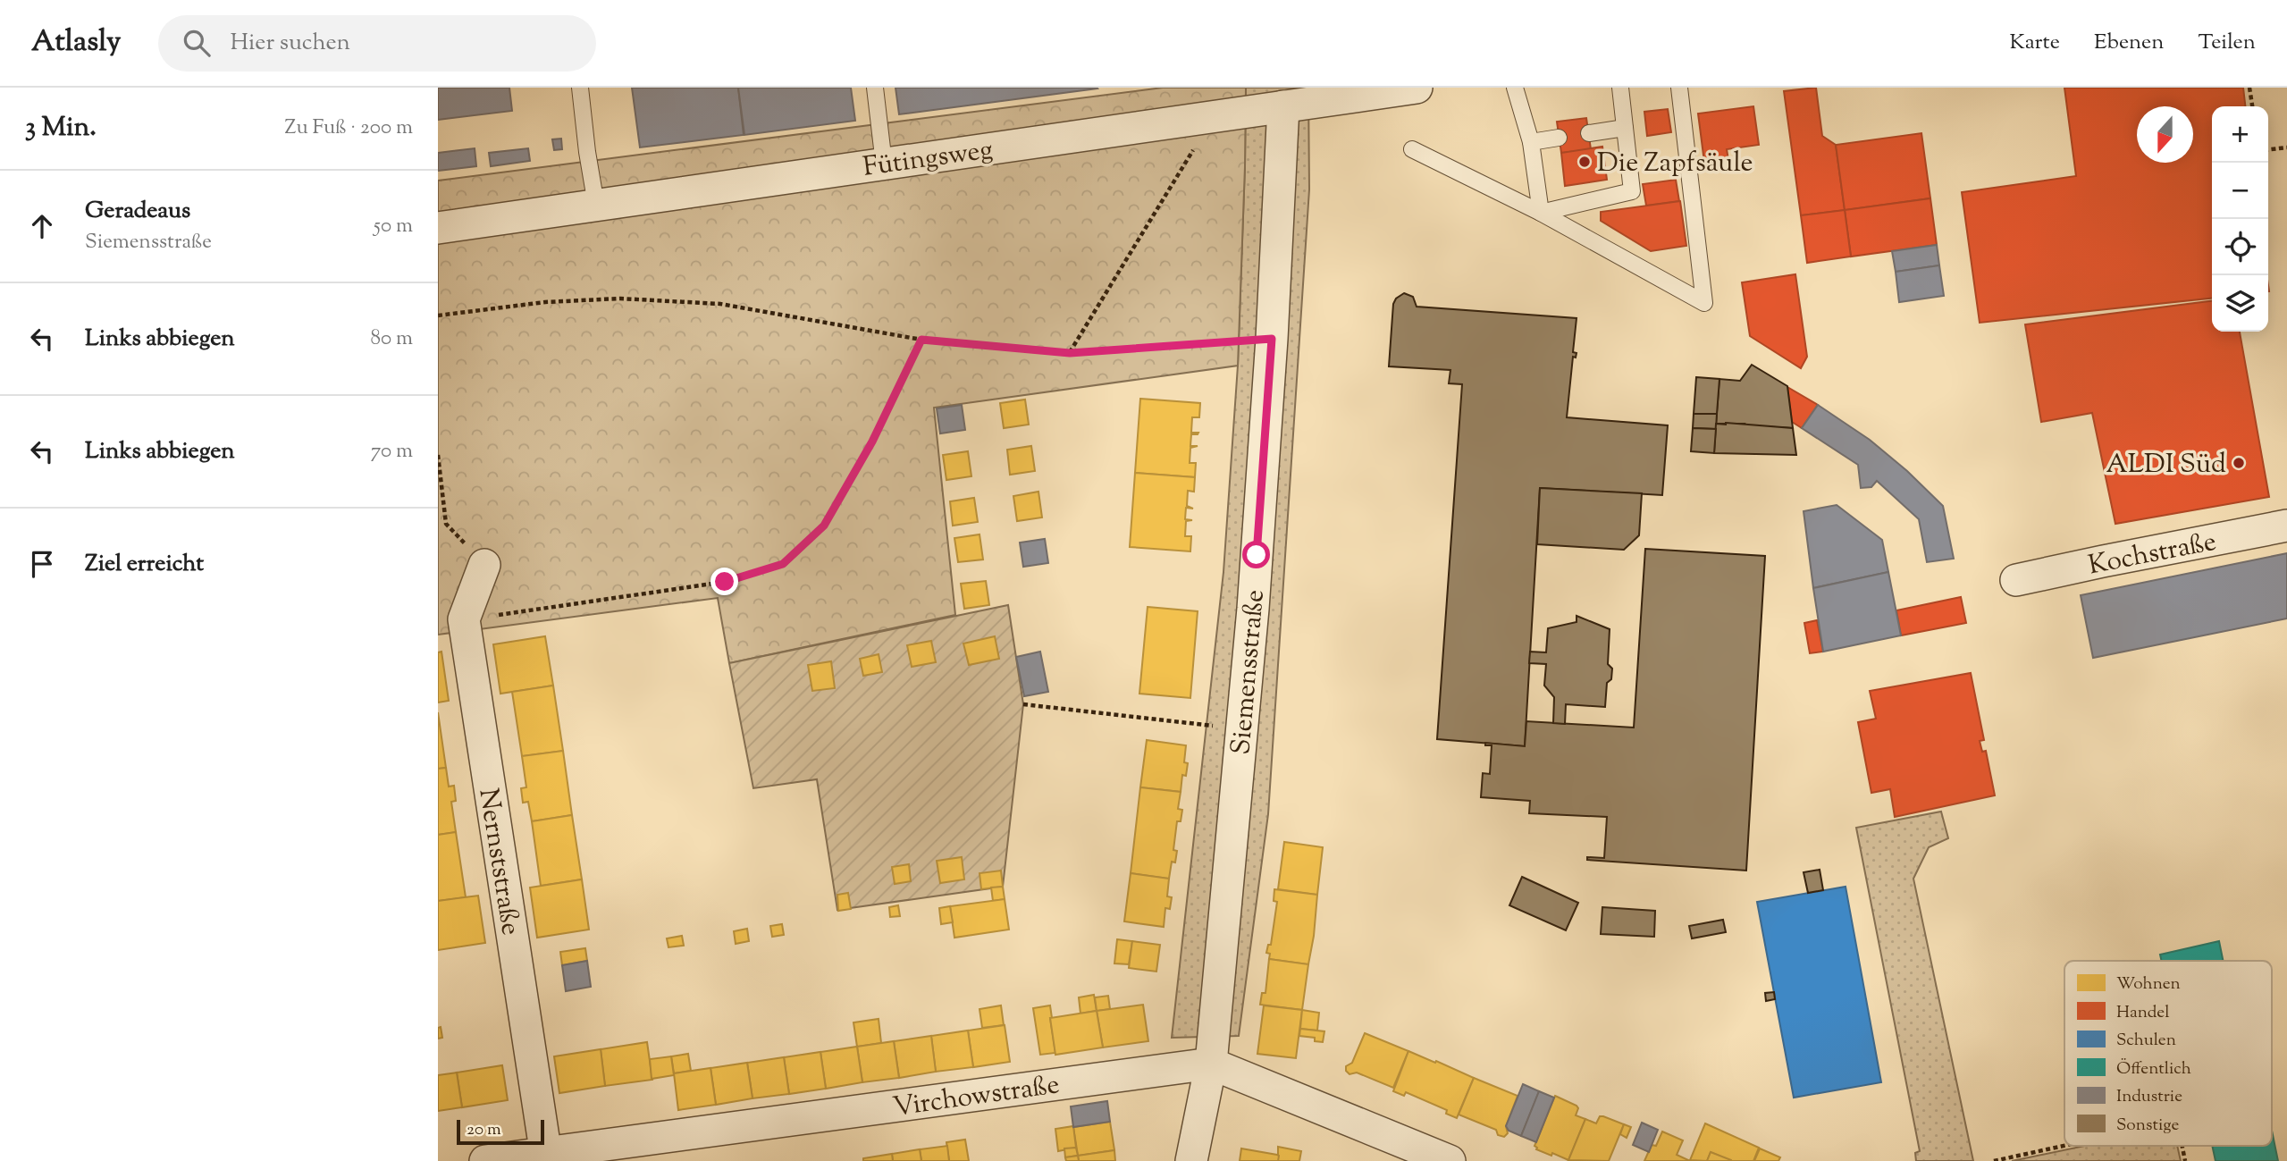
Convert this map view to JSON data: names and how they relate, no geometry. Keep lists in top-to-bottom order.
{
  "streets": {
    "street": [
      "Fütingsweg",
      "Kochstraße",
      "Siemensstraße",
      "Nernststraße",
      "Virchowstraße"
    ]
  },
  "crossings": [
    ["Fütingsweg", "Siemensstraße"],
    ["Siemensstraße", "Virchowstraße"],
    ["Nernststraße", "Virchowstraße"]
  ],
  "places": ["Die Zapfsäule", "ALDI Süd"],
  "legend": [
    "Wohnen",
    "Handel",
    "Schulen",
    "Öffentlich",
    "Industrie",
    "Sonstige"
  ],
  "scale_bar": "20 m",
  "north": "bottom",
  "page": {
    "header": "Atlasly",
    "search": "Hier suchen",
    "nav": ["Karte", "Ebenen", "Teilen"],
    "heading": ["3 Min.", "Zu Fuß · 200 m"],
    "map_buttons": ["+", "−"],
    "list": [
      ["Geradeaus", "Siemensstraße", "50 m"],
      ["Links abbiegen", "80 m"],
      ["Links abbiegen", "70 m"],
      "Ziel erreicht"
    ],
    "scale": "20 m"
  }
}
